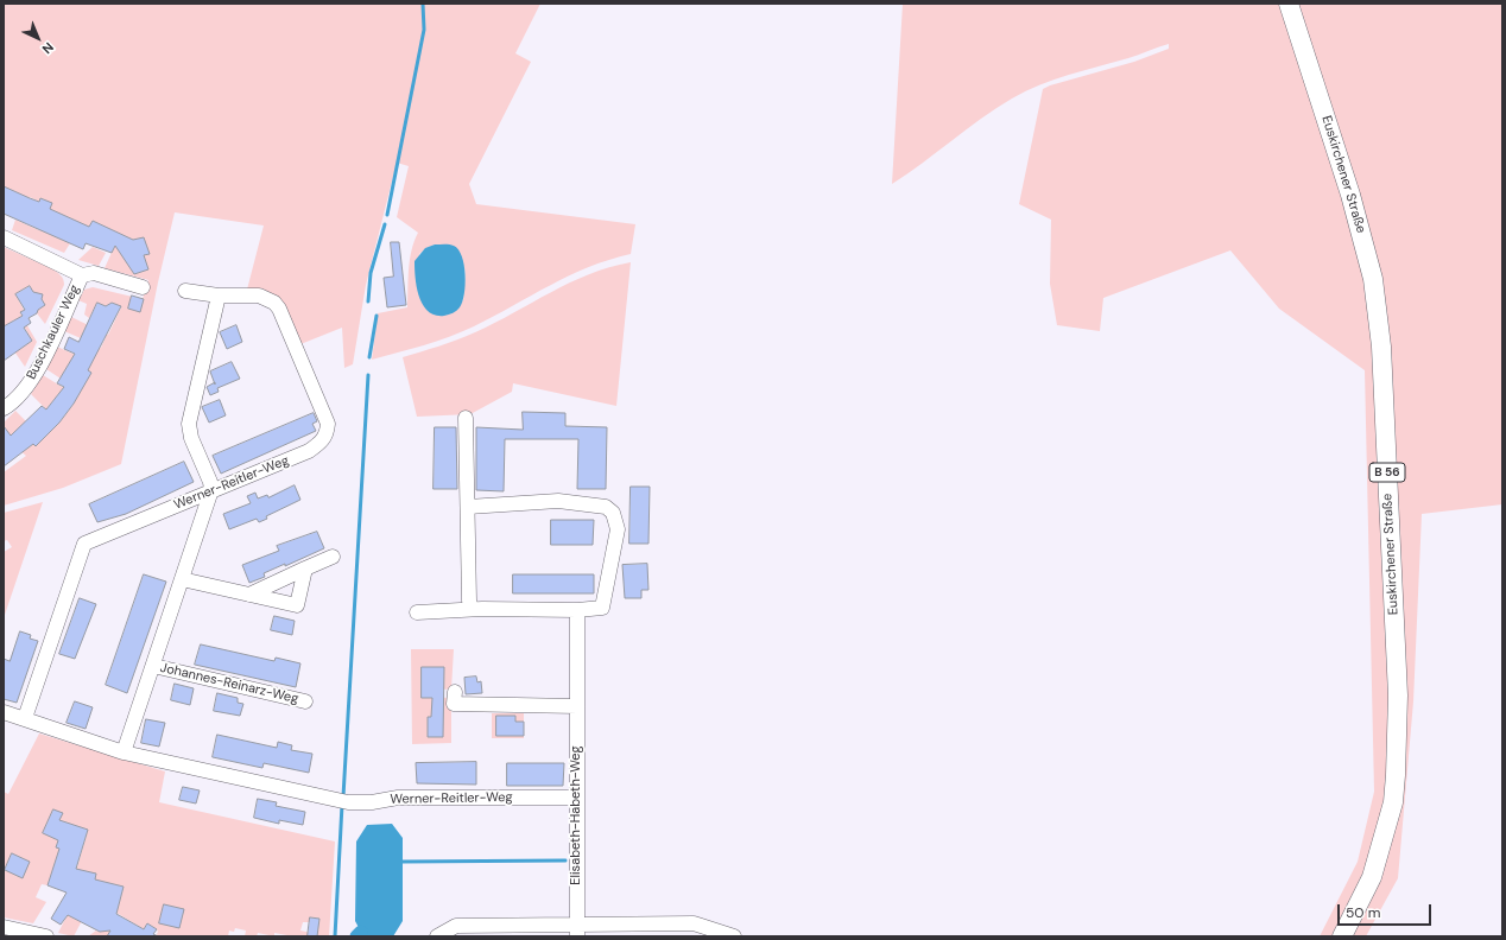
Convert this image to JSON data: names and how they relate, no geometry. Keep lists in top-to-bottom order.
{
  "streets": {
    "main road": ["Euskirchener Straße", "B 56"],
    "street": [
      "Buschkauler Weg",
      "Werner-Reitler-Weg",
      "Johannes-Reinarz-Weg",
      "Elisabeth-Habeth-Weg"
    ]
  },
  "crossings": [
    ["Werner-Reitler-Weg", "Johannes-Reinarz-Weg"],
    ["Werner-Reitler-Weg", "Elisabeth-Habeth-Weg"]
  ],
  "scale_bar": "50 m",
  "north": "bottom right"
}
